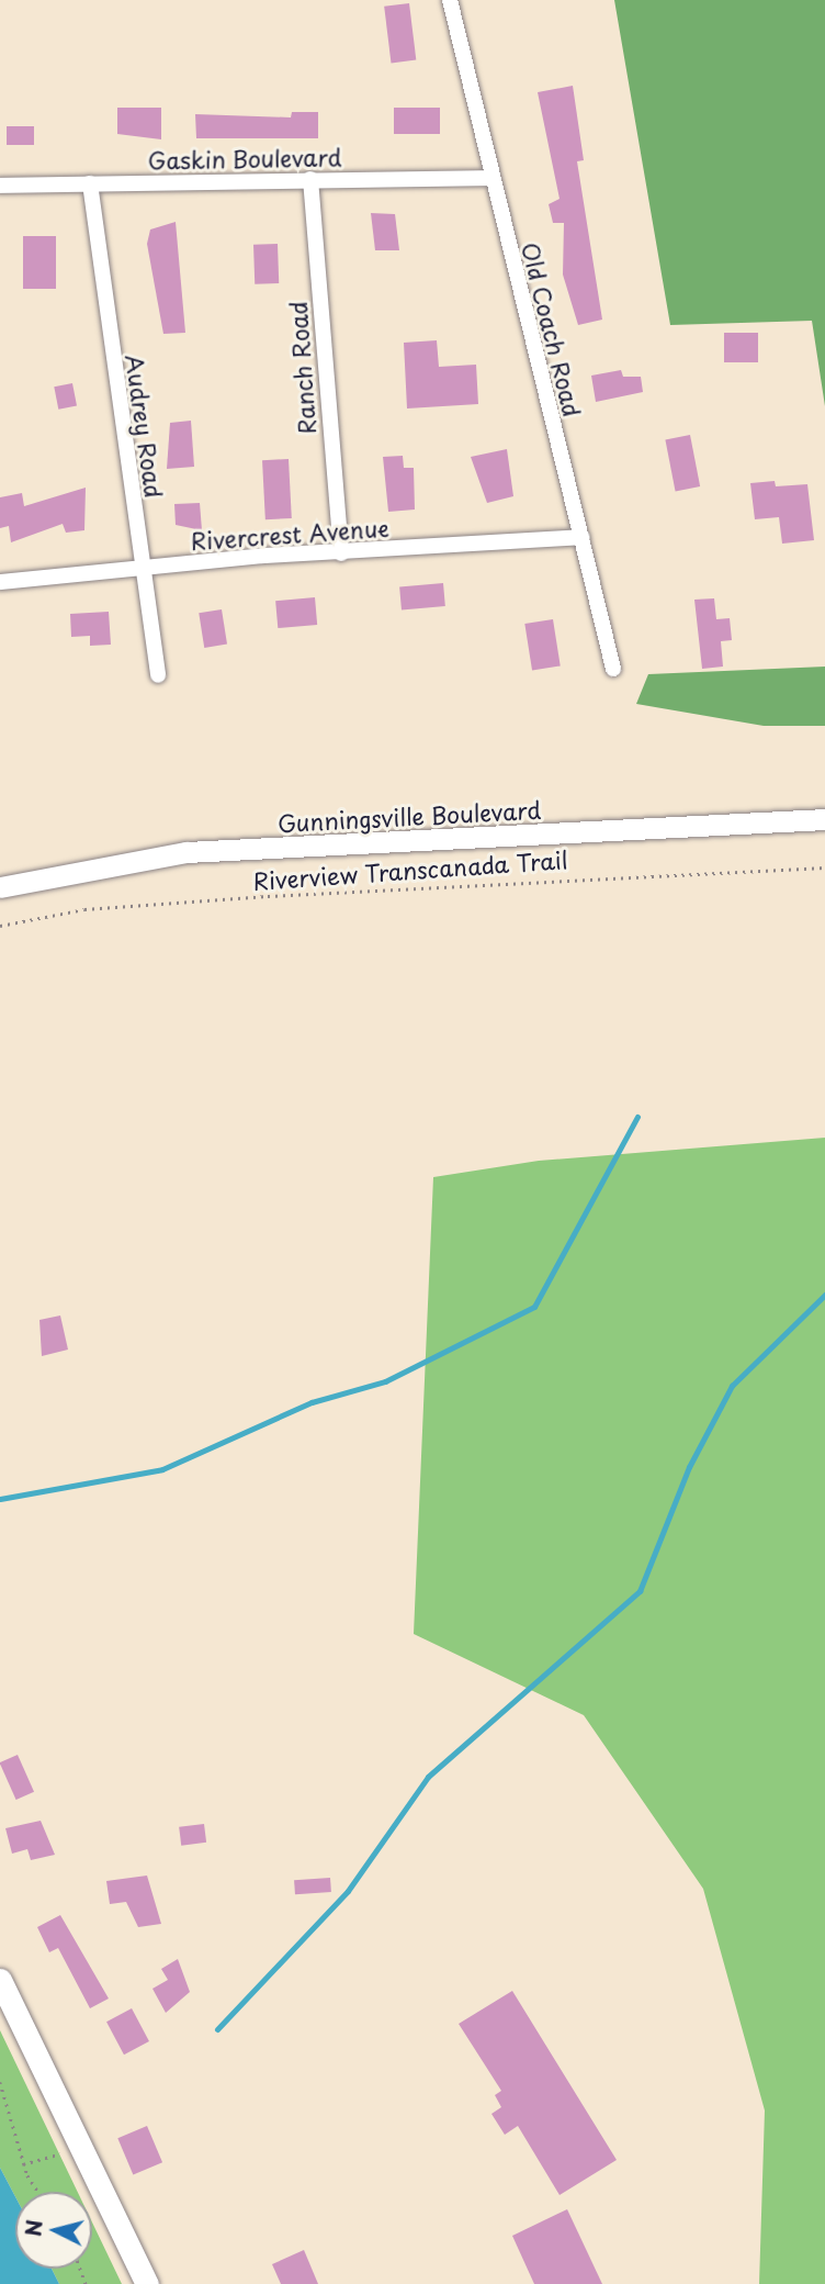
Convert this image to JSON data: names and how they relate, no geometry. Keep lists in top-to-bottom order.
{
  "streets": {
    "main road": ["Gunningsville Boulevard"],
    "street": [
      "Gaskin Boulevard",
      "Old Coach Road",
      "Ranch Road",
      "Audrey Road",
      "Rivercrest Avenue"
    ],
    "path": ["Riverview Transcanada Trail"]
  },
  "crossings": [
    ["Gaskin Boulevard", "Old Coach Road"],
    ["Gaskin Boulevard", "Ranch Road"],
    ["Gaskin Boulevard", "Audrey Road"],
    ["Old Coach Road", "Rivercrest Avenue"],
    ["Ranch Road", "Rivercrest Avenue"],
    ["Audrey Road", "Rivercrest Avenue"]
  ],
  "north": "left"
}
